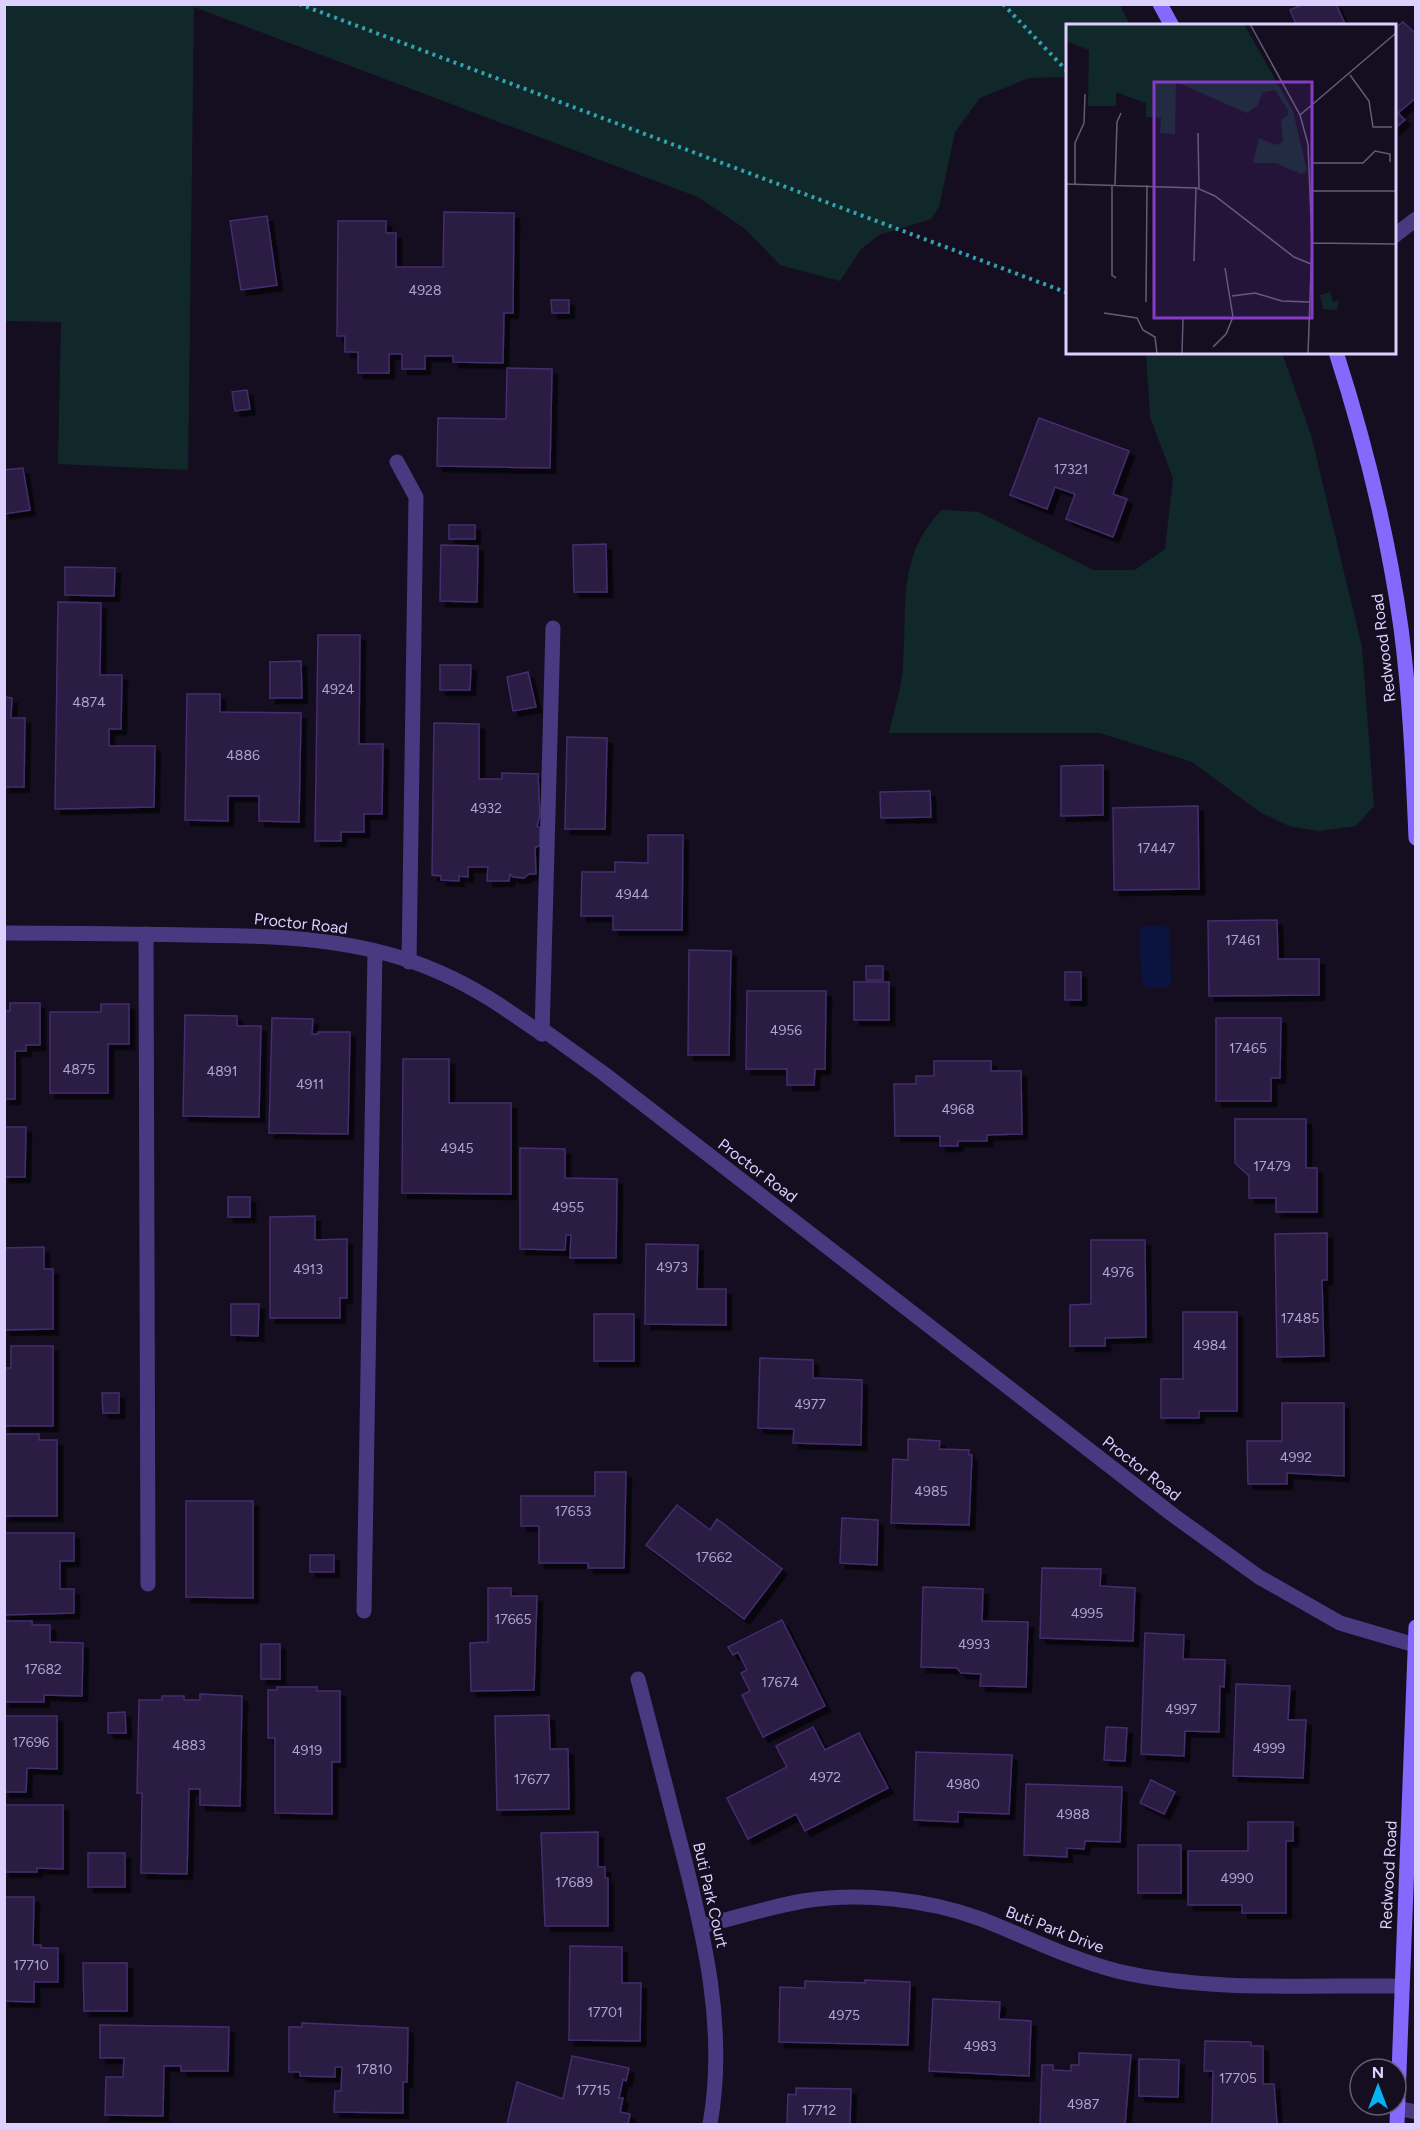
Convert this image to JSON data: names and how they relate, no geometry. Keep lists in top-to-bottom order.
{
  "streets": {
    "main road": ["Redwood Road"],
    "street": ["Proctor Road", "Buti Park Court", "Buti Park Drive"]
  },
  "crossings": [
    ["Redwood Road", "Proctor Road"],
    ["Redwood Road", "Buti Park Drive"],
    ["Buti Park Court", "Buti Park Drive"]
  ],
  "house_numbers": [
    "4928",
    "17321",
    "4924",
    "4874",
    "4886",
    "4932",
    "17447",
    "4944",
    "17461",
    "4956",
    "17465",
    "4875",
    "4891",
    "4911",
    "4968",
    "4945",
    "17479",
    "4955",
    "4973",
    "4913",
    "4976",
    "17485",
    "4984",
    "4977",
    "4992",
    "4985",
    "17653",
    "17662",
    "4995",
    "17665",
    "4993",
    "17682",
    "17674",
    "4997",
    "17696",
    "4883",
    "4999",
    "4919",
    "4972",
    "17677",
    "4980",
    "4988",
    "4990",
    "17689",
    "17710",
    "17701",
    "4975",
    "4983",
    "17810",
    "17705",
    "17715",
    "4987",
    "17712"
  ],
  "north": "top"
}
